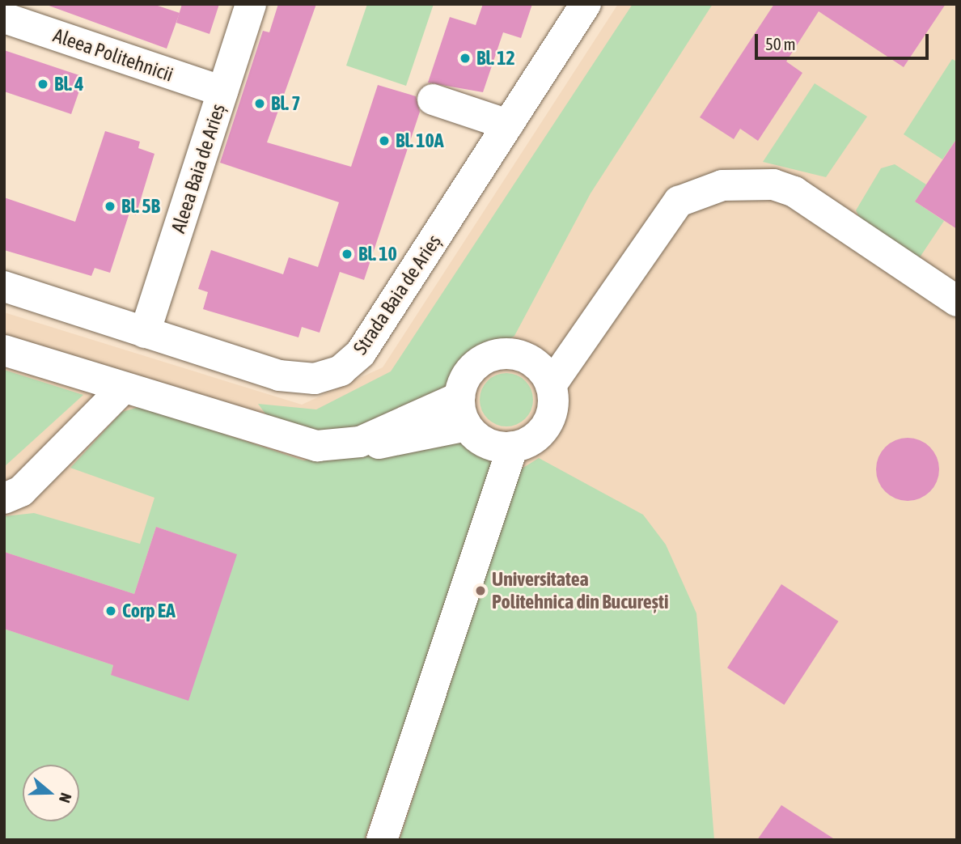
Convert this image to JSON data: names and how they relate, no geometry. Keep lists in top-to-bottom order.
{
  "streets": {
    "street": ["Aleea Politehnicii", "Aleea Baia de Arieș", "Strada Baia de Arieș"]
  },
  "crossings": [
    ["Aleea Politehnicii", "Aleea Baia de Arieș"],
    ["Aleea Baia de Arieș", "Strada Baia de Arieș"]
  ],
  "places": [
    "Bl. 12",
    "Bl. 4",
    "Bl. 7",
    "Bl. 10A",
    "Bl. 5B",
    "Bl. 10",
    "Universitatea Politehnica din București",
    "Corp EA"
  ],
  "scale_bar": "50 m",
  "north": "right"
}
